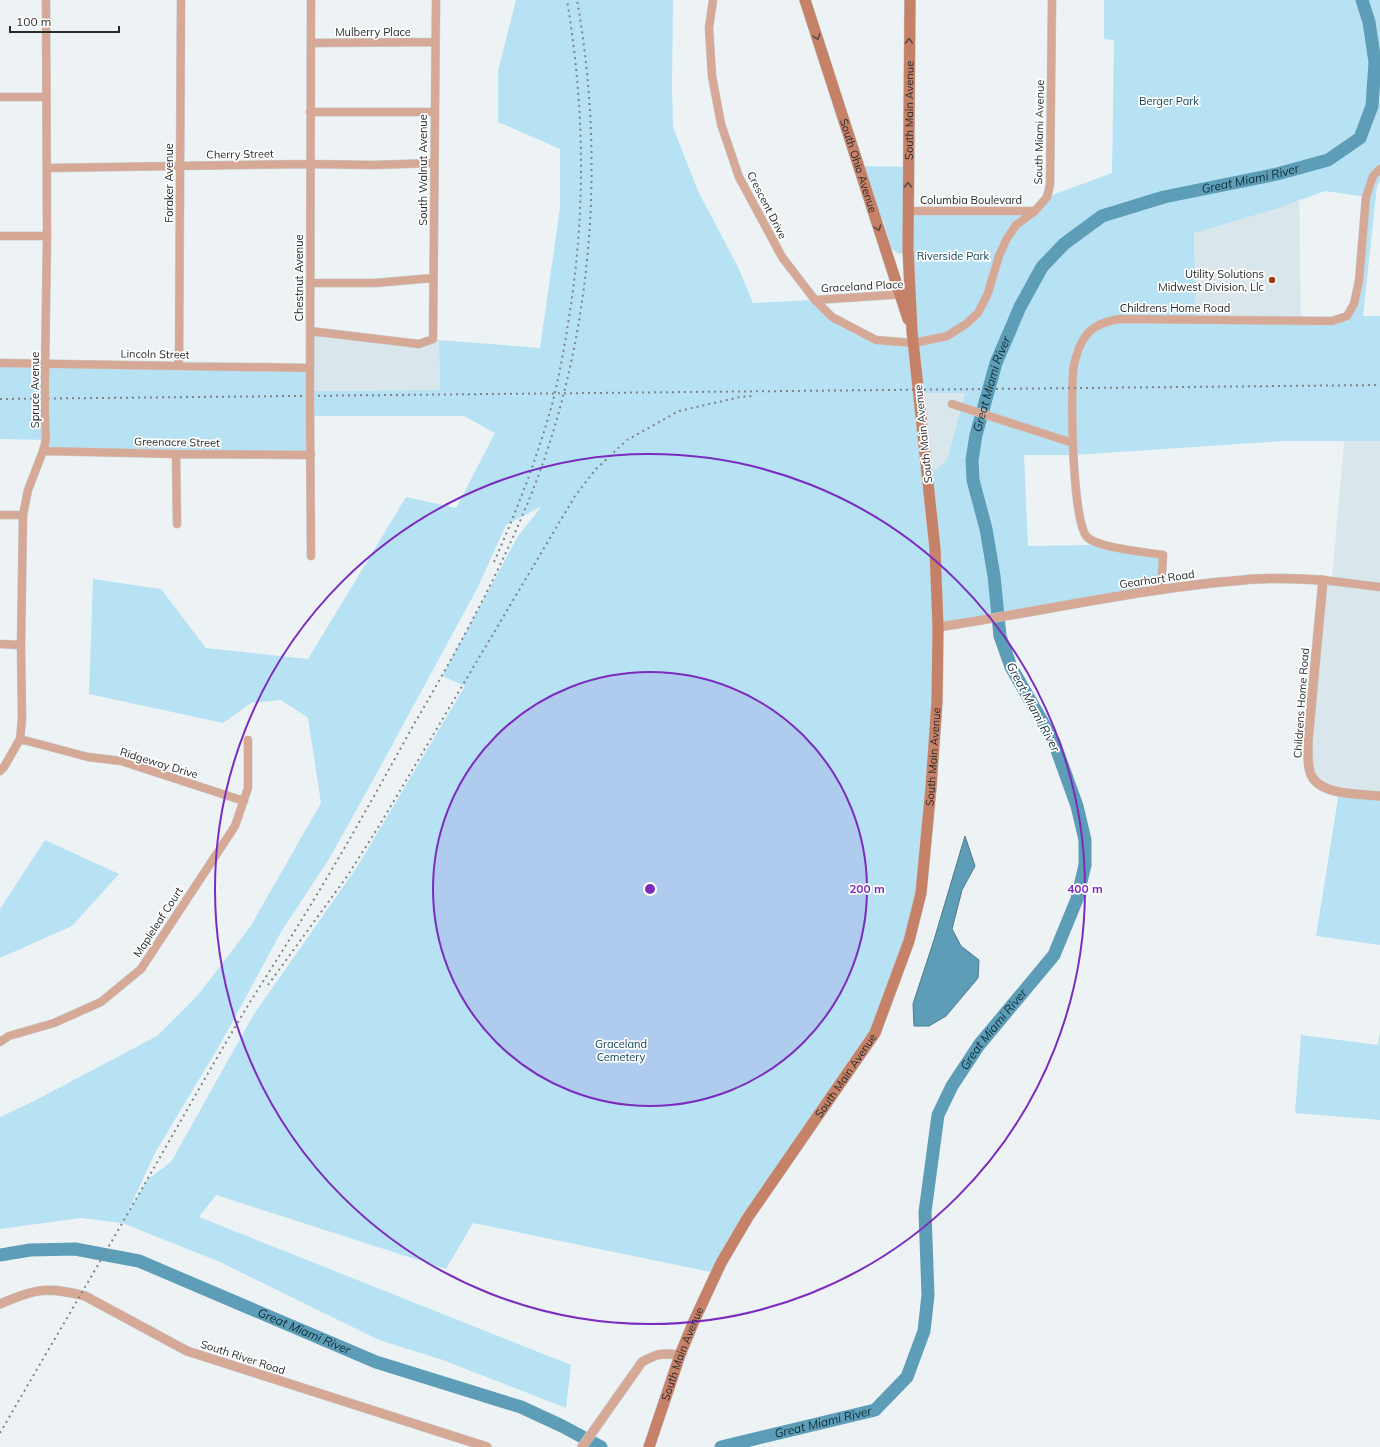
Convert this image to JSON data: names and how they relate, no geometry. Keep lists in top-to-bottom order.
{
  "streets": {
    "main road": ["South Main Avenue", "South Ohio Avenue"],
    "street": [
      "Mulberry Place",
      "South Miami Avenue",
      "Cherry Street",
      "South Walnut Avenue",
      "Foraker Avenue",
      "Columbia Boulevard",
      "Crescent Drive",
      "Chestnut Avenue",
      "Graceland Place",
      "Childrens Home Road",
      "Lincoln Street",
      "Spruce Avenue",
      "Greenacre Street",
      "Gearhart Road",
      "Ridgeway Drive",
      "Mapleleaf Court",
      "South River Road"
    ]
  },
  "crossings": [
    ["Mulberry Place", "South Walnut Avenue"],
    ["Mulberry Place", "Chestnut Avenue"],
    ["South Main Avenue", "South Miami Avenue"],
    ["South Main Avenue", "South Ohio Avenue"],
    ["South Main Avenue", "Columbia Boulevard"],
    ["South Main Avenue", "Crescent Drive"],
    ["South Main Avenue", "Graceland Place"],
    ["South Main Avenue", "Gearhart Road"],
    ["South Miami Avenue", "Columbia Boulevard"],
    ["South Miami Avenue", "Crescent Drive"],
    ["Cherry Street", "South Walnut Avenue"],
    ["Cherry Street", "Foraker Avenue"],
    ["Cherry Street", "Chestnut Avenue"],
    ["Cherry Street", "Spruce Avenue"],
    ["South Ohio Avenue", "Graceland Place"],
    ["South Walnut Avenue", "Chestnut Avenue"],
    ["Foraker Avenue", "Lincoln Street"],
    ["Crescent Drive", "Graceland Place"],
    ["Chestnut Avenue", "Lincoln Street"],
    ["Chestnut Avenue", "Greenacre Street"],
    ["Childrens Home Road", "Gearhart Road"],
    ["Lincoln Street", "Spruce Avenue"],
    ["Spruce Avenue", "Greenacre Street"],
    ["Spruce Avenue", "Ridgeway Drive"],
    ["Ridgeway Drive", "Mapleleaf Court"]
  ],
  "one_way": ["South Ohio Avenue"],
  "water": ["Great Miami River"],
  "parks": ["Berger Park", "Riverside Park", "Graceland Cemetery"],
  "places": ["Utility Solutions Midwest Division, Llc"],
  "scale_bar": "100 m",
  "rings": ["200 m", "400 m"]
}
